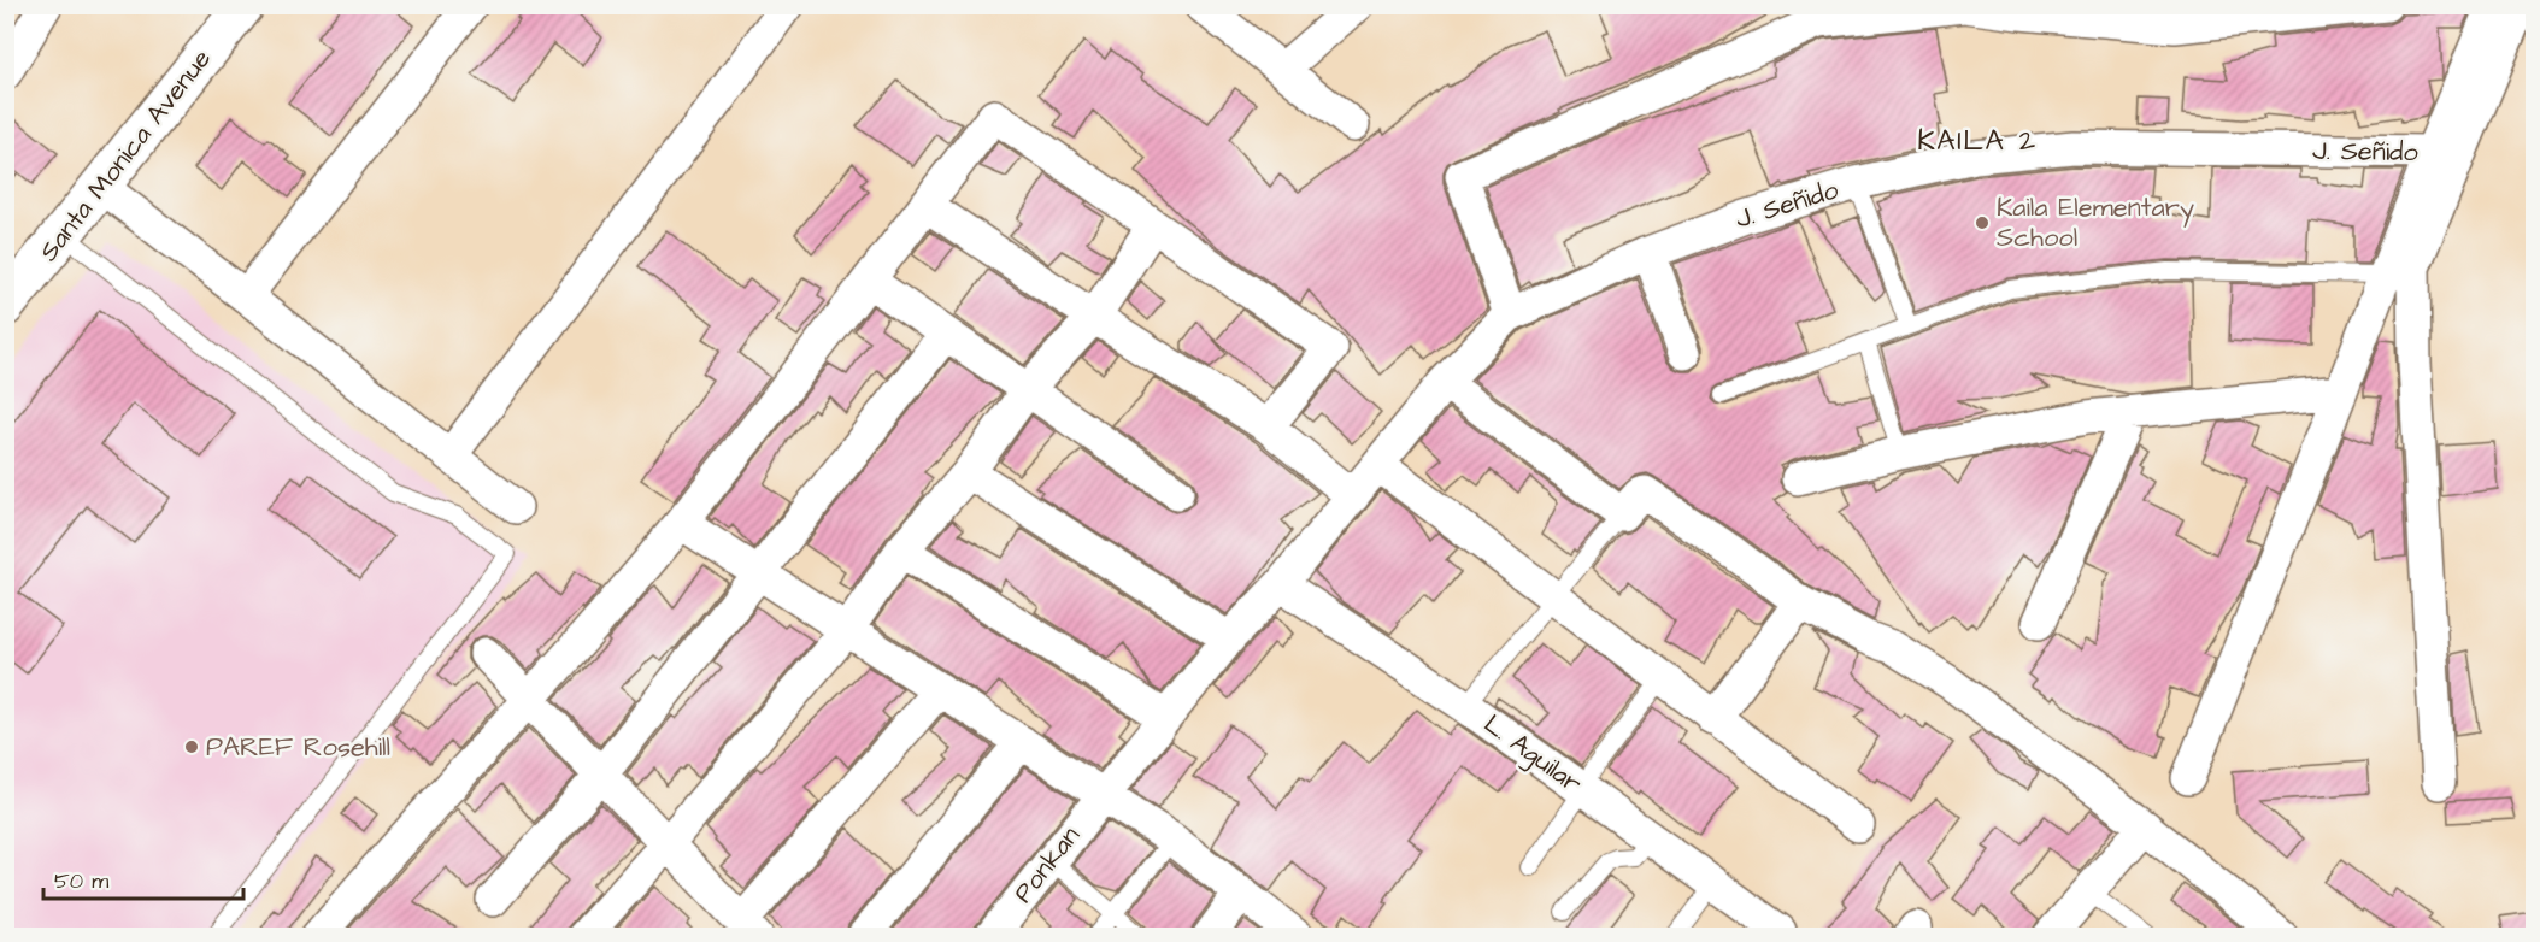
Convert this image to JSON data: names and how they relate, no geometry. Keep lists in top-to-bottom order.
{
  "streets": {
    "street": [
      "J. Señido",
      "Santa Monica Avenue",
      "L. Aguilar",
      "Ponkan"
    ]
  },
  "crossings": [
    ["J. Señido", "L. Aguilar"],
    ["J. Señido", "Ponkan"]
  ],
  "districts": ["KAILA 2"],
  "places": ["Kaila Elementary School", "PAREF Rosehill"],
  "scale_bar": "50 m"
}
